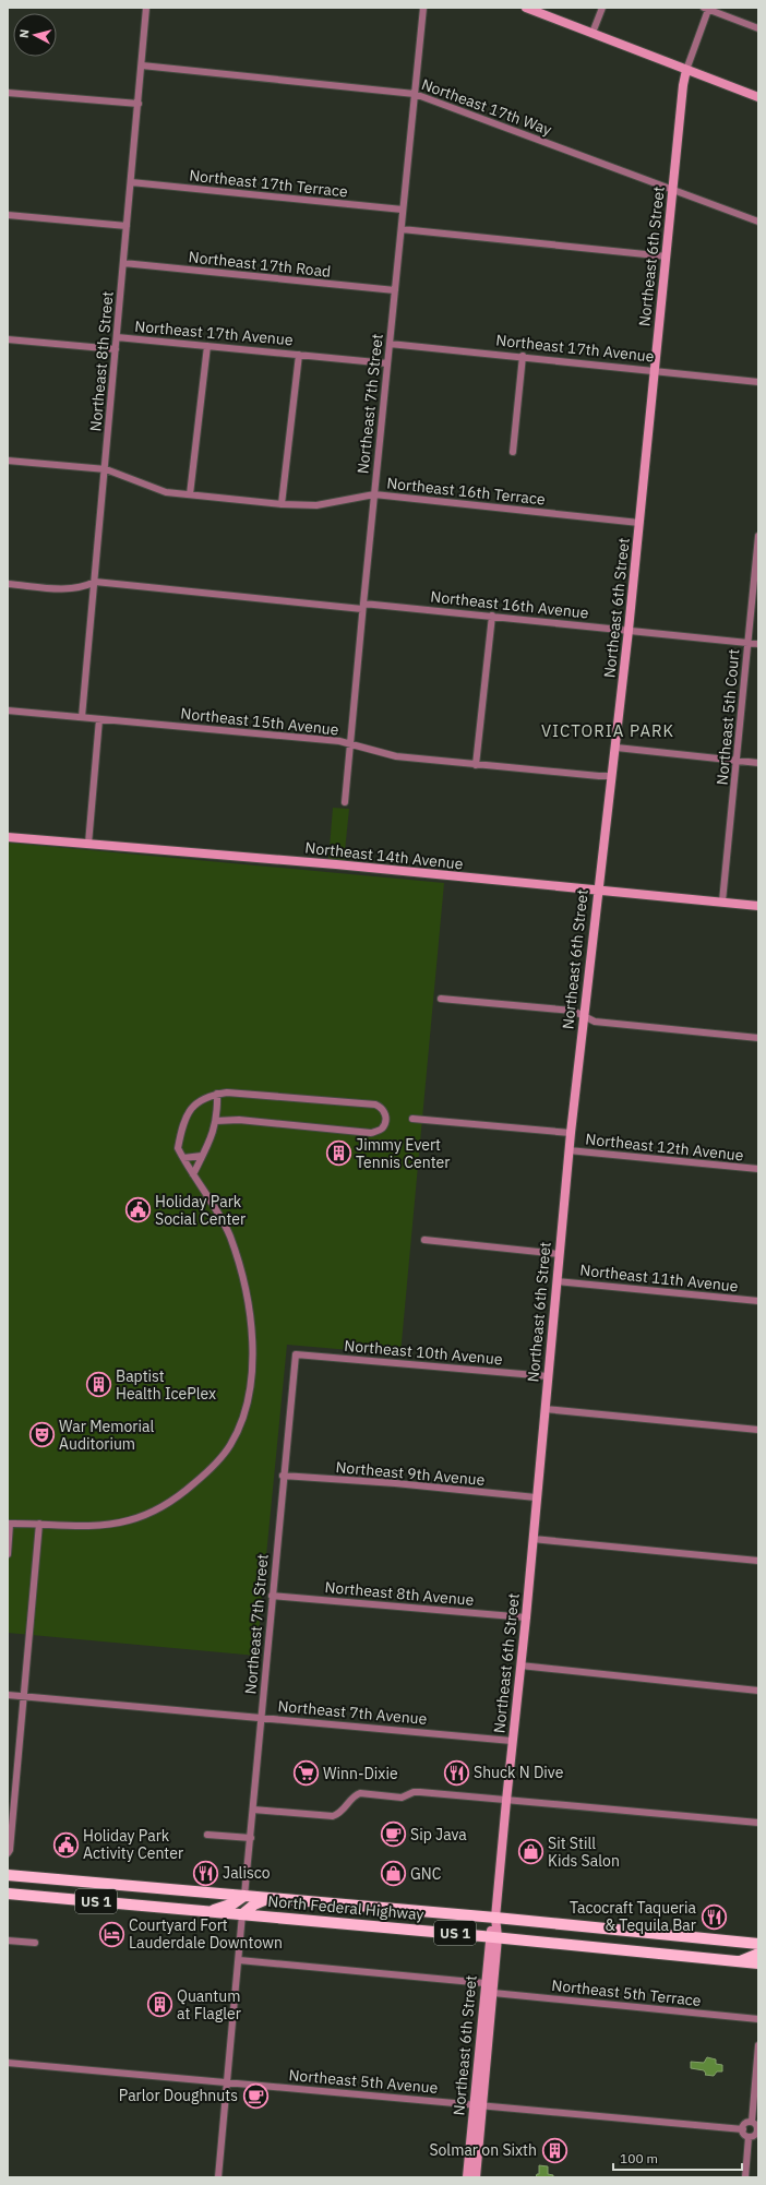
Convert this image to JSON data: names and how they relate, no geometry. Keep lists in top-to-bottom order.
{
  "streets": {
    "main road": ["US 1", "North Federal Highway"],
    "street": [
      "Northeast 17th Way",
      "Northeast 17th Terrace",
      "Northeast 6th Street",
      "Northeast 17th Road",
      "Northeast 17th Avenue",
      "Northeast 8th Street",
      "Northeast 7th Street",
      "Northeast 16th Terrace",
      "Northeast 16th Avenue",
      "Northeast 5th Court",
      "Northeast 15th Avenue",
      "Northeast 14th Avenue",
      "Northeast 12th Avenue",
      "Northeast 11th Avenue",
      "Northeast 10th Avenue",
      "Northeast 9th Avenue",
      "Northeast 8th Avenue",
      "Northeast 7th Avenue",
      "Northeast 5th Terrace",
      "Northeast 5th Avenue"
    ]
  },
  "crossings": [
    ["Northeast 17th Way", "Northeast 6th Street"],
    ["Northeast 17th Way", "Northeast 8th Street"],
    ["Northeast 17th Way", "Northeast 7th Street"],
    ["Northeast 17th Terrace", "Northeast 8th Street"],
    ["Northeast 17th Terrace", "Northeast 7th Street"],
    ["Northeast 6th Street", "Northeast 17th Avenue"],
    ["Northeast 6th Street", "Northeast 16th Terrace"],
    ["Northeast 6th Street", "Northeast 16th Avenue"],
    ["Northeast 6th Street", "Northeast 15th Avenue"],
    ["Northeast 6th Street", "Northeast 14th Avenue"],
    ["Northeast 6th Street", "Northeast 12th Avenue"],
    ["Northeast 6th Street", "Northeast 11th Avenue"],
    ["Northeast 6th Street", "Northeast 10th Avenue"],
    ["Northeast 6th Street", "Northeast 9th Avenue"],
    ["Northeast 6th Street", "Northeast 8th Avenue"],
    ["Northeast 6th Street", "Northeast 7th Avenue"],
    ["Northeast 6th Street", "North Federal Highway"],
    ["Northeast 6th Street", "Northeast 5th Terrace"],
    ["Northeast 6th Street", "Northeast 5th Avenue"],
    ["Northeast 17th Road", "Northeast 8th Street"],
    ["Northeast 17th Road", "Northeast 7th Street"],
    ["Northeast 17th Avenue", "Northeast 8th Street"],
    ["Northeast 17th Avenue", "Northeast 7th Street"],
    ["Northeast 8th Street", "Northeast 16th Terrace"],
    ["Northeast 8th Street", "Northeast 16th Avenue"],
    ["Northeast 8th Street", "Northeast 15th Avenue"],
    ["Northeast 7th Street", "Northeast 16th Terrace"],
    ["Northeast 7th Street", "Northeast 16th Avenue"],
    ["Northeast 7th Street", "Northeast 15th Avenue"],
    ["Northeast 7th Street", "Northeast 10th Avenue"],
    ["Northeast 7th Street", "Northeast 9th Avenue"],
    ["Northeast 7th Street", "Northeast 8th Avenue"],
    ["Northeast 7th Street", "Northeast 7th Avenue"],
    ["Northeast 7th Street", "North Federal Highway"],
    ["Northeast 16th Avenue", "Northeast 5th Court"],
    ["Northeast 5th Court", "Northeast 14th Avenue"]
  ],
  "districts": ["VICTORIA PARK"],
  "places": {
    "building": [
      "Jimmy Evert Tennis Center",
      "Baptist Health IcePlex",
      "Quantum at Flagler",
      "Solmar on Sixth"
    ],
    "public building": ["Holiday Park Social Center", "Holiday Park Activity Center"],
    "theatre": ["War Memorial Auditorium"],
    "restaurant": ["Shuck N Dive", "Jalisco", "Tacocraft Taqueria & Tequila Bar"],
    "supermarket": ["Winn-Dixie"],
    "cafe": ["Sip Java", "Parlor Doughnuts"],
    "shop": ["Sit Still Kids Salon", "GNC"],
    "hotel": ["Courtyard Fort Lauderdale Downtown"]
  },
  "scale_bar": "100 m",
  "north": "left"
}
